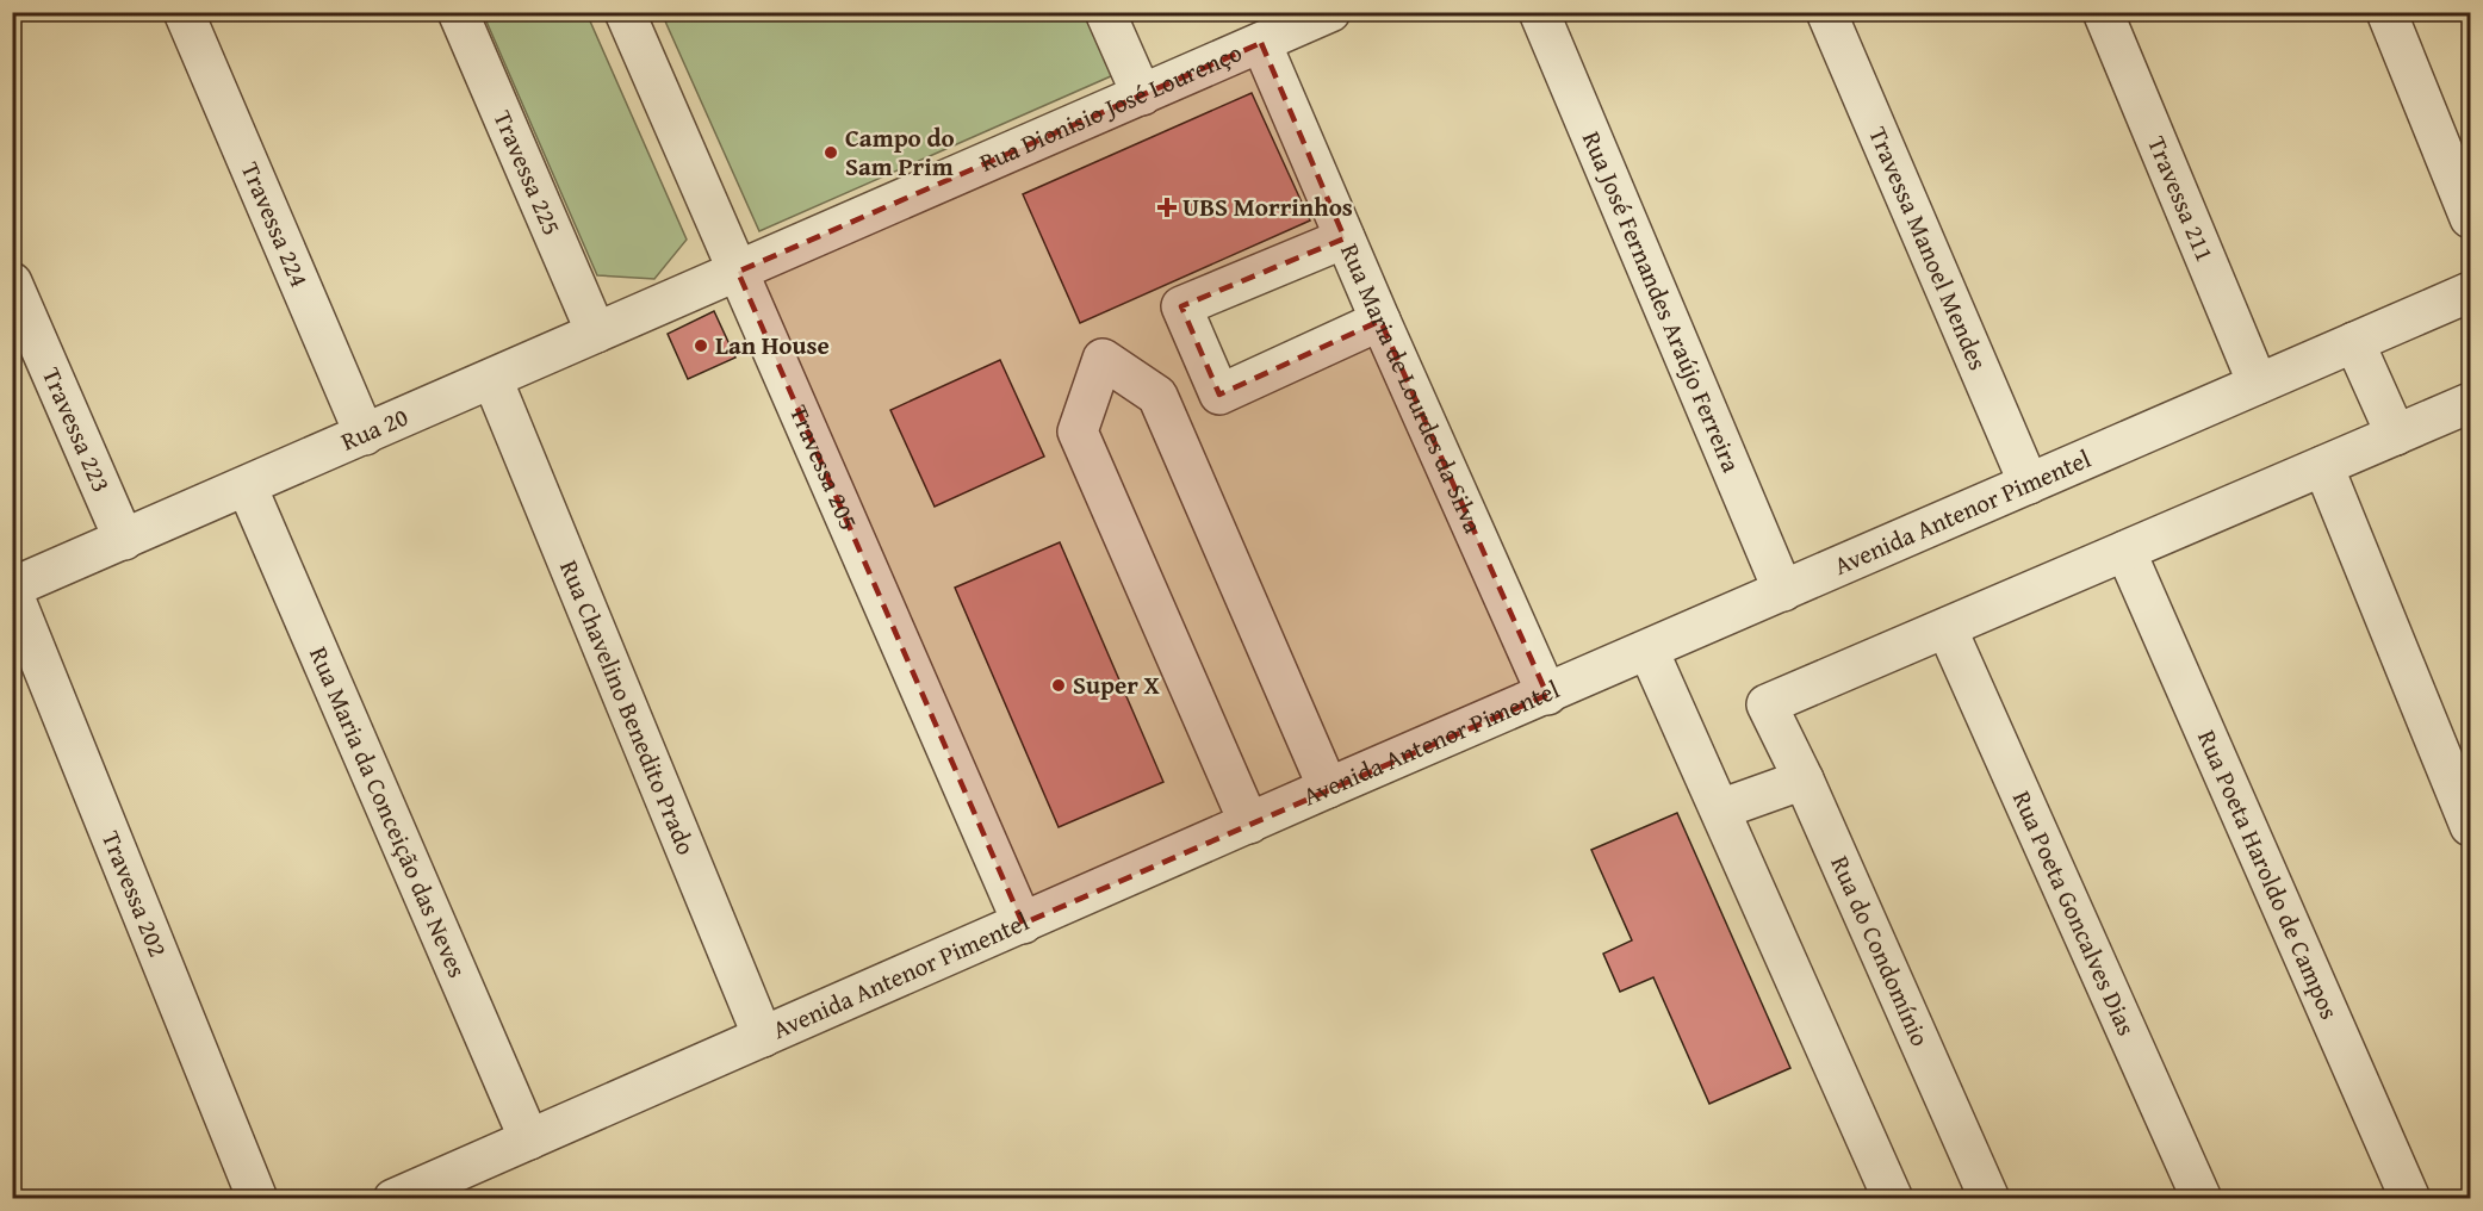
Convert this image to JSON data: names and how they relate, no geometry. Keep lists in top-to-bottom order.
{
  "streets": {
    "street": [
      "Rua Dionisio José Lourenço",
      "Travessa 225",
      "Travessa 211",
      "Travessa 224",
      "Travessa Manoel Mendes",
      "Rua José Fernandes Araújo Ferreira",
      "Rua Maria de Lourdes da Silva",
      "Travessa 223",
      "Rua 20",
      "Travessa 205",
      "Avenida Antenor Pimentel",
      "Rua Chavelino Benedito Prado",
      "Rua Maria da Conceição das Neves",
      "Rua Poeta Haroldo de Campos",
      "Travessa 202",
      "Rua Poeta Goncalves Dias",
      "Rua do Condomínio"
    ]
  },
  "crossings": [
    ["Rua Dionisio José Lourenço", "Rua Maria de Lourdes da Silva"],
    ["Rua Dionisio José Lourenço", "Rua 20"],
    ["Rua Dionisio José Lourenço", "Travessa 205"],
    ["Travessa 225", "Rua 20"],
    ["Travessa 211", "Avenida Antenor Pimentel"],
    ["Travessa 224", "Rua 20"],
    ["Travessa Manoel Mendes", "Avenida Antenor Pimentel"],
    ["Rua José Fernandes Araújo Ferreira", "Avenida Antenor Pimentel"],
    ["Rua Maria de Lourdes da Silva", "Avenida Antenor Pimentel"],
    ["Travessa 223", "Rua 20"],
    ["Rua 20", "Travessa 205"],
    ["Rua 20", "Rua Chavelino Benedito Prado"],
    ["Rua 20", "Rua Maria da Conceição das Neves"],
    ["Rua 20", "Travessa 202"],
    ["Travessa 205", "Avenida Antenor Pimentel"],
    ["Avenida Antenor Pimentel", "Rua Chavelino Benedito Prado"],
    ["Avenida Antenor Pimentel", "Rua Maria da Conceição das Neves"],
    ["Rua Poeta Goncalves Dias", "Rua do Condomínio"]
  ],
  "places": {
    "other": ["Campo do Sam Prim", "Lan House", "Super X"],
    "health": ["UBS Morrinhos"]
  }
}
